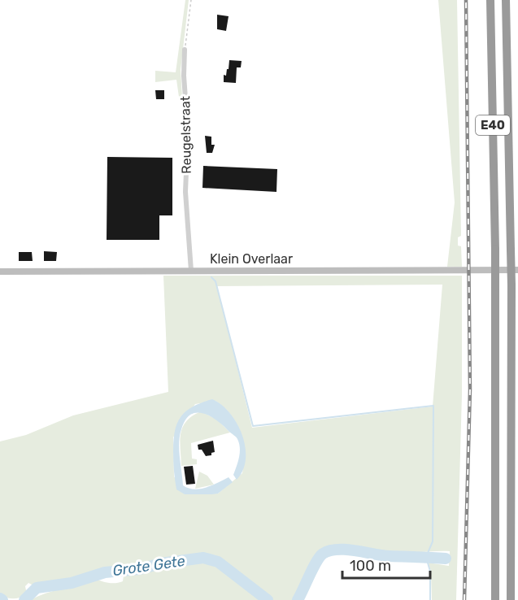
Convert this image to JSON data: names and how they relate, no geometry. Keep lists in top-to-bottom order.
{
  "streets": {
    "highway": ["E40"],
    "main road": ["Klein Overlaar"],
    "street": ["Reugelstraat"]
  },
  "crossings": [
    ["Reugelstraat", "Klein Overlaar"]
  ],
  "water": ["Grote Gete"],
  "scale_bar": "100 m"
}
